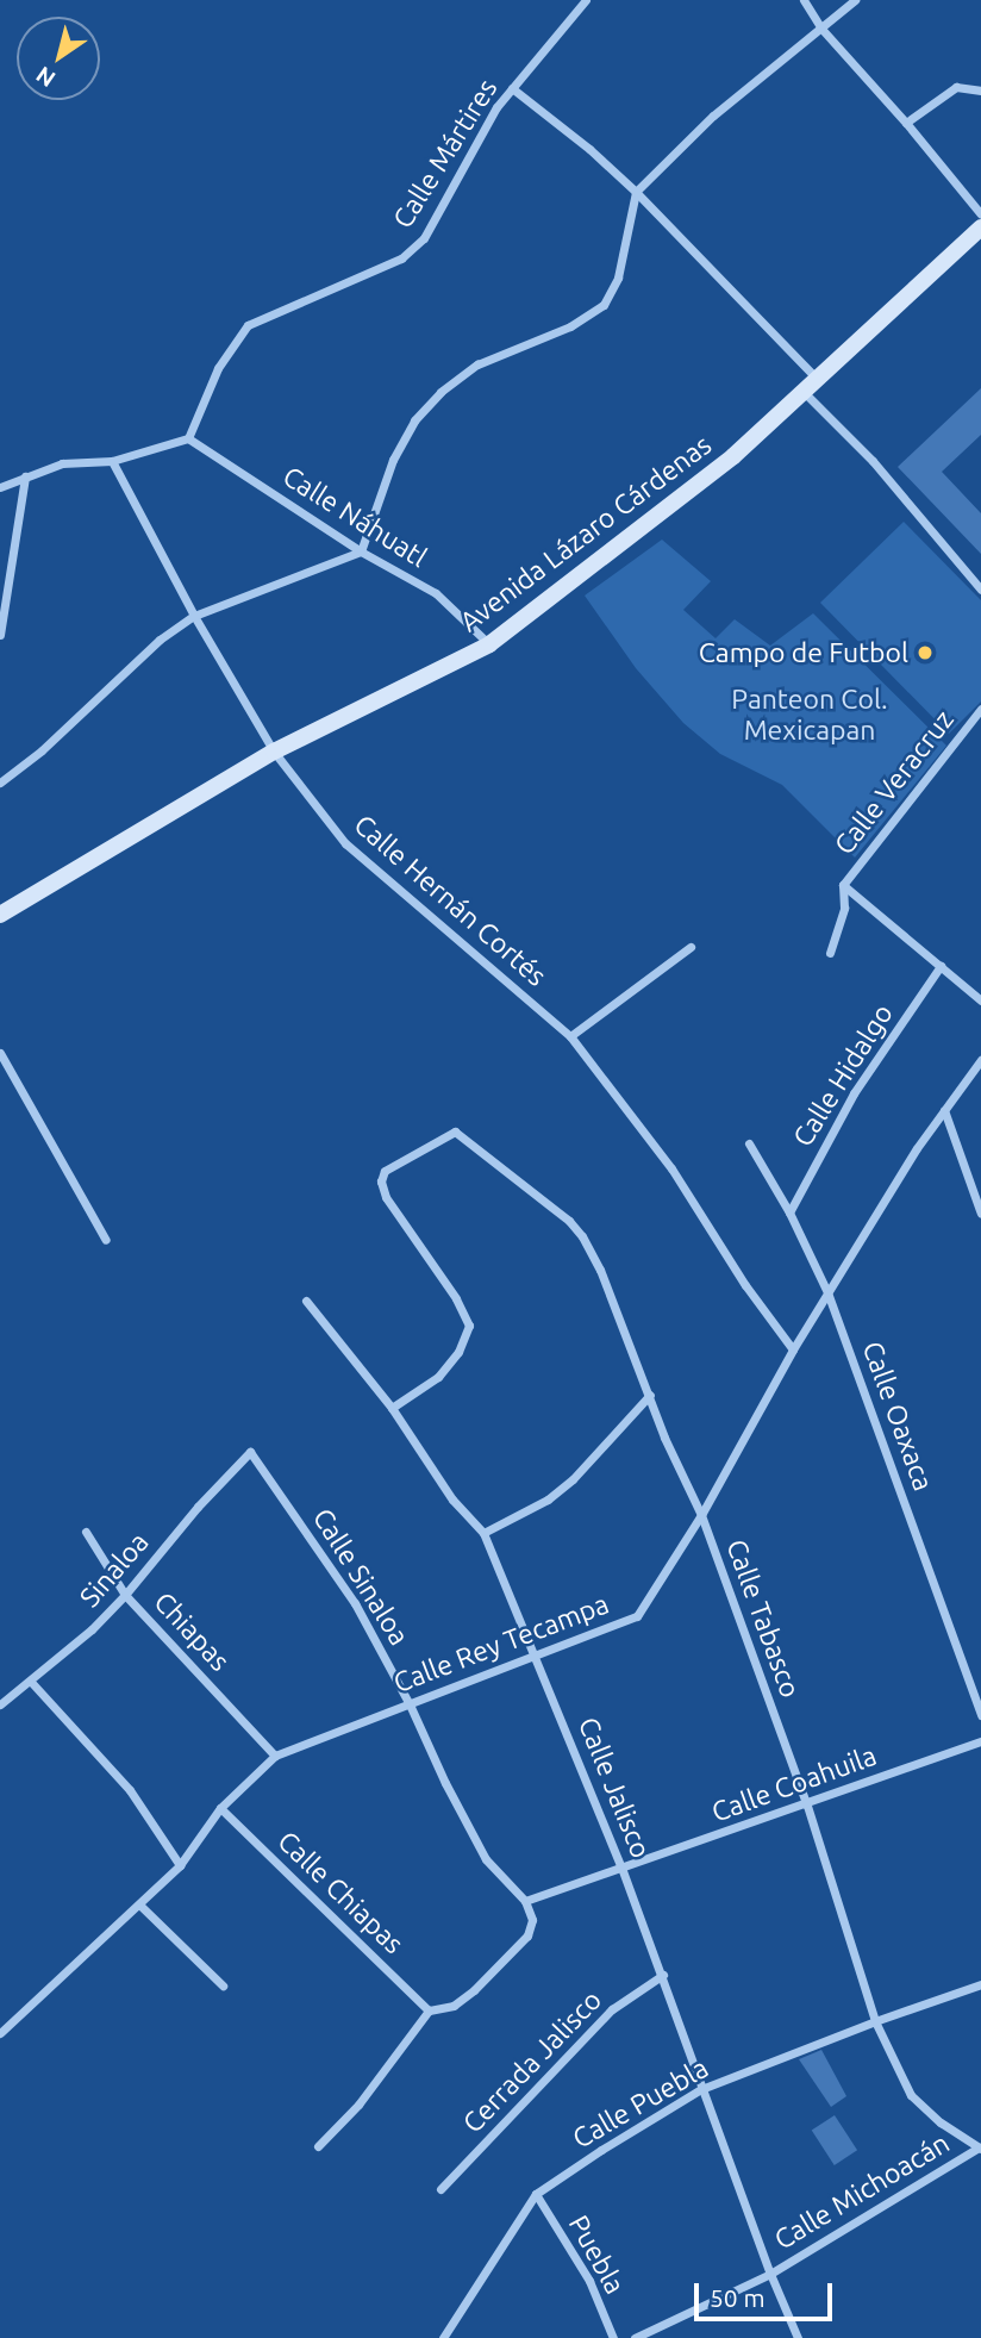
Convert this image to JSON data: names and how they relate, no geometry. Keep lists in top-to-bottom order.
{
  "streets": {
    "main road": ["Avenida Lázaro Cárdenas"],
    "street": [
      "Calle Mártires",
      "Calle Náhuatl",
      "Calle Veracruz",
      "Calle Hernán Cortés",
      "Calle Hidalgo",
      "Calle Oaxaca",
      "Sinaloa",
      "Calle Sinaloa",
      "Calle Tabasco",
      "Chiapas",
      "Calle Rey Tecampa",
      "Calle Coahuila",
      "Calle Jalisco",
      "Calle Chiapas",
      "Cerrada Jalisco",
      "Calle Puebla",
      "Calle Michoacán",
      "Puebla"
    ]
  },
  "crossings": [
    ["Calle Mártires", "Calle Náhuatl"],
    ["Calle Náhuatl", "Avenida Lázaro Cárdenas"],
    ["Avenida Lázaro Cárdenas", "Calle Hernán Cortés"],
    ["Calle Hernán Cortés", "Calle Rey Tecampa"],
    ["Calle Hidalgo", "Calle Oaxaca"],
    ["Calle Oaxaca", "Calle Rey Tecampa"],
    ["Sinaloa", "Calle Sinaloa"],
    ["Sinaloa", "Chiapas"],
    ["Calle Sinaloa", "Calle Rey Tecampa"],
    ["Calle Tabasco", "Calle Rey Tecampa"],
    ["Calle Tabasco", "Calle Coahuila"],
    ["Calle Tabasco", "Calle Jalisco"],
    ["Calle Tabasco", "Calle Puebla"],
    ["Calle Tabasco", "Calle Michoacán"],
    ["Chiapas", "Calle Rey Tecampa"],
    ["Calle Rey Tecampa", "Calle Jalisco"],
    ["Calle Rey Tecampa", "Calle Chiapas"],
    ["Calle Coahuila", "Calle Jalisco"],
    ["Calle Jalisco", "Cerrada Jalisco"],
    ["Calle Jalisco", "Calle Puebla"],
    ["Calle Jalisco", "Calle Michoacán"],
    ["Calle Puebla", "Puebla"]
  ],
  "parks": ["Panteon Col. Mexicapan"],
  "places": ["Campo de Futbol"],
  "scale_bar": "50 m",
  "north": "bottom left"
}
